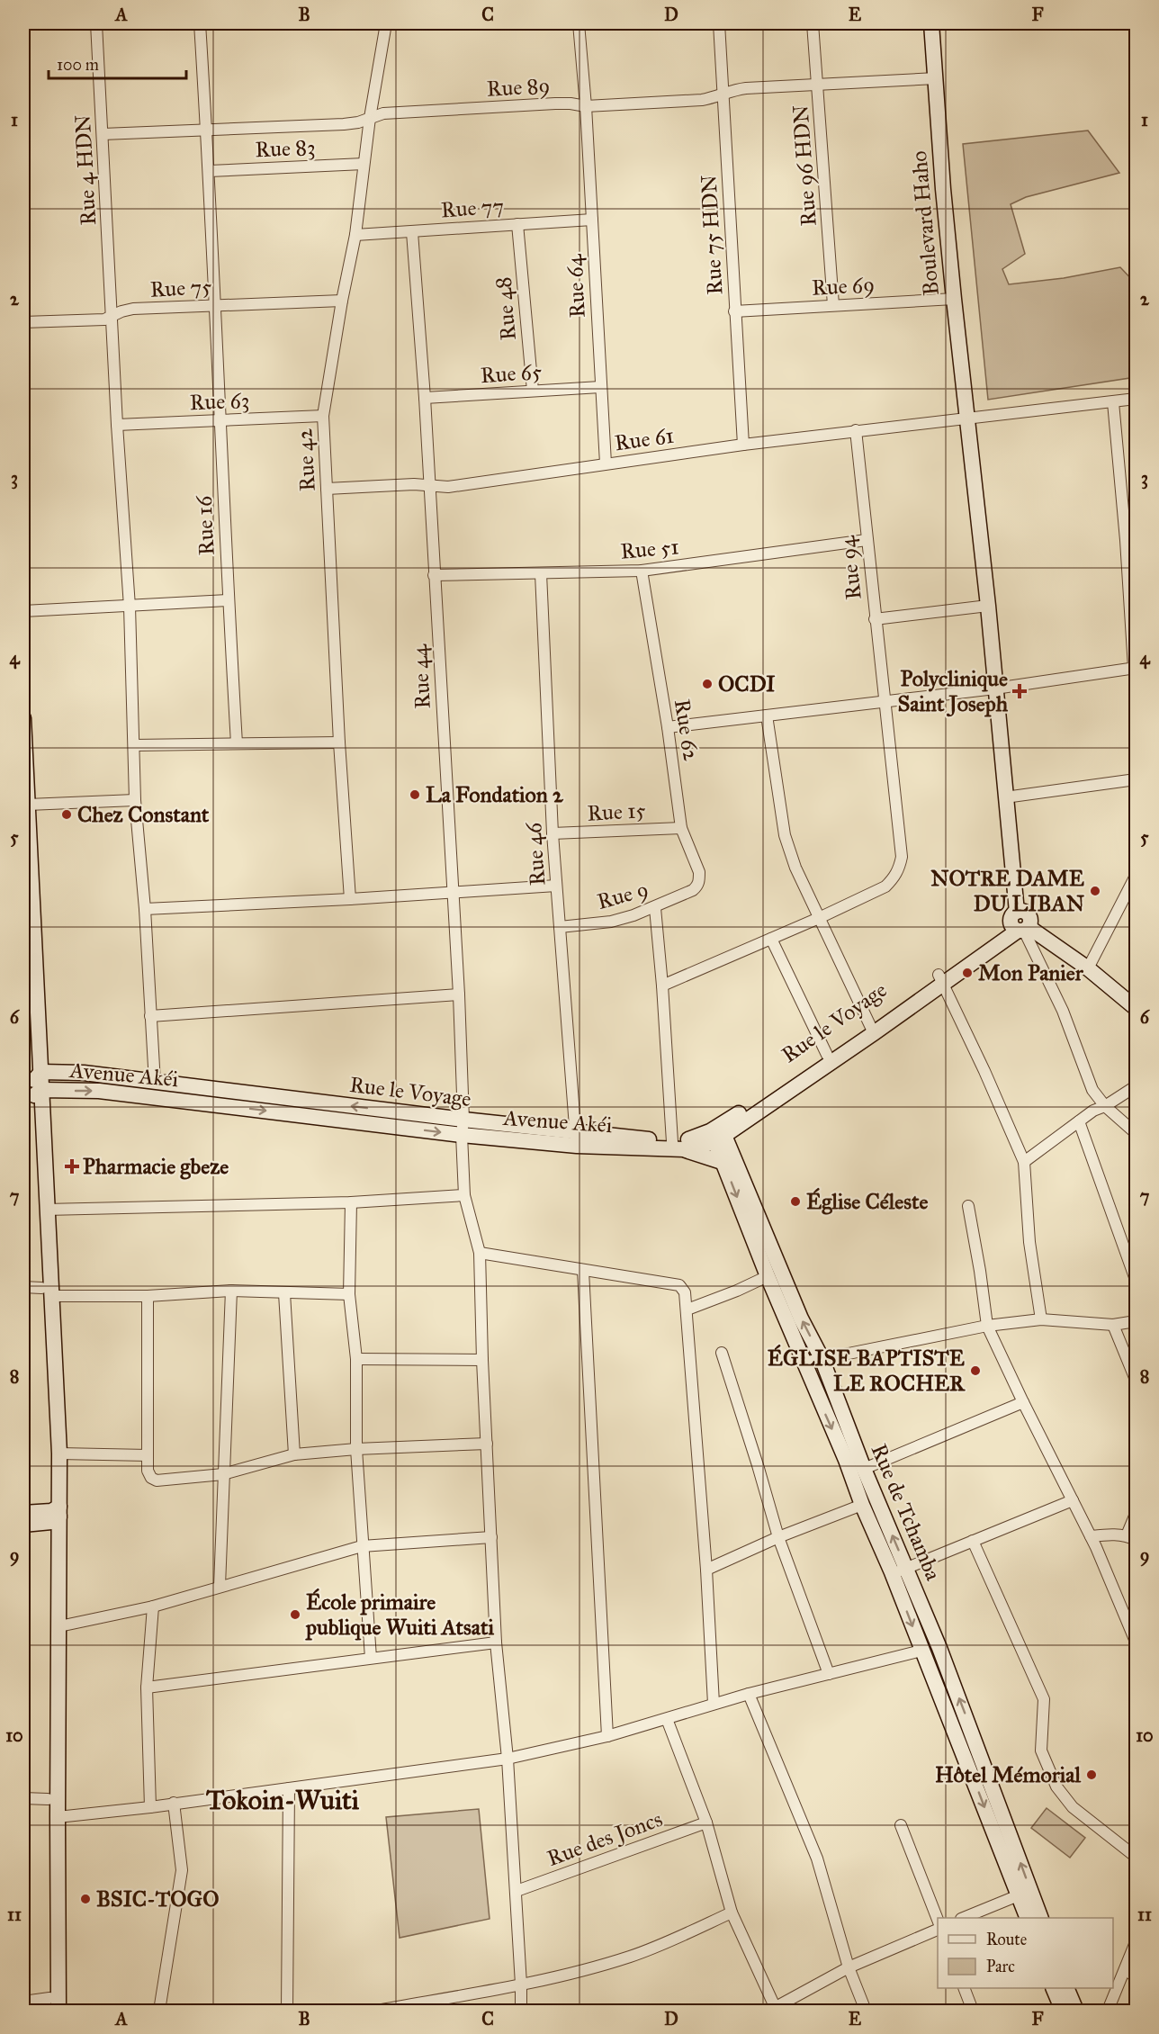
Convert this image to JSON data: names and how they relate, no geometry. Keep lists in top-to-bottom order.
{
  "streets": {
    "main road": [
      "Boulevard Haho",
      "Rue le Voyage",
      "Avenue Akéi",
      "Rue de Tchamba"
    ],
    "street": [
      "Rue 89",
      "Rue 83",
      "Rue 96 HDN",
      "Rue 4 HDN",
      "Rue 77",
      "Rue 75 HDN",
      "Rue 64",
      "Rue 69",
      "Rue 75",
      "Rue 48",
      "Rue 65",
      "Rue 63",
      "Rue 61",
      "Rue 42",
      "Rue 16",
      "Rue 51",
      "Rue 94",
      "Rue 44",
      "Rue 62",
      "Rue 15",
      "Rue 46",
      "Rue 9",
      "Rue des Joncs"
    ]
  },
  "crossings": [
    ["Rue 89", "Rue 96 HDN"],
    ["Rue 89", "Rue 4 HDN"],
    ["Rue 89", "Boulevard Haho"],
    ["Rue 89", "Rue 75 HDN"],
    ["Rue 89", "Rue 64"],
    ["Rue 89", "Rue 42"],
    ["Rue 89", "Rue 16"],
    ["Rue 83", "Rue 42"],
    ["Rue 83", "Rue 16"],
    ["Rue 96 HDN", "Rue 69"],
    ["Rue 4 HDN", "Rue 75"],
    ["Rue 4 HDN", "Rue 63"],
    ["Rue 4 HDN", "Rue le Voyage"],
    ["Rue 77", "Rue 64"],
    ["Rue 77", "Rue 48"],
    ["Rue 77", "Rue 42"],
    ["Rue 77", "Rue 44"],
    ["Boulevard Haho", "Rue 69"],
    ["Boulevard Haho", "Rue 61"],
    ["Boulevard Haho", "Rue le Voyage"],
    ["Rue 75 HDN", "Rue 69"],
    ["Rue 75 HDN", "Rue 61"],
    ["Rue 64", "Rue 65"],
    ["Rue 64", "Rue 61"],
    ["Rue 75", "Rue 42"],
    ["Rue 75", "Rue 16"],
    ["Rue 48", "Rue 65"],
    ["Rue 65", "Rue 44"],
    ["Rue 63", "Rue 42"],
    ["Rue 63", "Rue 16"],
    ["Rue 61", "Rue 42"],
    ["Rue 61", "Rue 94"],
    ["Rue 61", "Rue 44"],
    ["Rue 51", "Rue 94"],
    ["Rue 51", "Rue 44"],
    ["Rue 51", "Rue 62"],
    ["Rue 51", "Rue 46"],
    ["Rue 44", "Rue le Voyage"],
    ["Rue 44", "Avenue Akéi"],
    ["Rue 44", "Rue des Joncs"],
    ["Rue 62", "Rue 15"],
    ["Rue 62", "Rue 9"],
    ["Rue 15", "Rue 46"],
    ["Rue 46", "Rue 9"],
    ["Rue 46", "Rue le Voyage"],
    ["Rue le Voyage", "Avenue Akéi"],
    ["Rue le Voyage", "Rue de Tchamba"]
  ],
  "one_way": ["Avenue Akéi"],
  "districts": ["Tokoin-Wuiti"],
  "places": {
    "other": [
      "OCDI",
      "La Fondation 2",
      "Chez Constant",
      "NOTRE DAME DU LIBAN",
      "Mon Panier",
      "Église Céleste",
      "ÉGLISE BAPTISTE LE ROCHER",
      "École primaire publique Wuiti Atsati",
      "Hôtel Mémorial",
      "BSIC-TOGO"
    ],
    "health": ["Polyclinique Saint Joseph", "Pharmacie gbeze"]
  },
  "legend": ["Route", "Parc"],
  "scale_bar": "100 m",
  "grid": {
    "columns": [
      "A",
      "B",
      "C",
      "D",
      "E",
      "F"
    ],
    "rows": [
      "1",
      "2",
      "3",
      "4",
      "5",
      "6",
      "7",
      "8",
      "9",
      "10",
      "11"
    ]
  }
}
